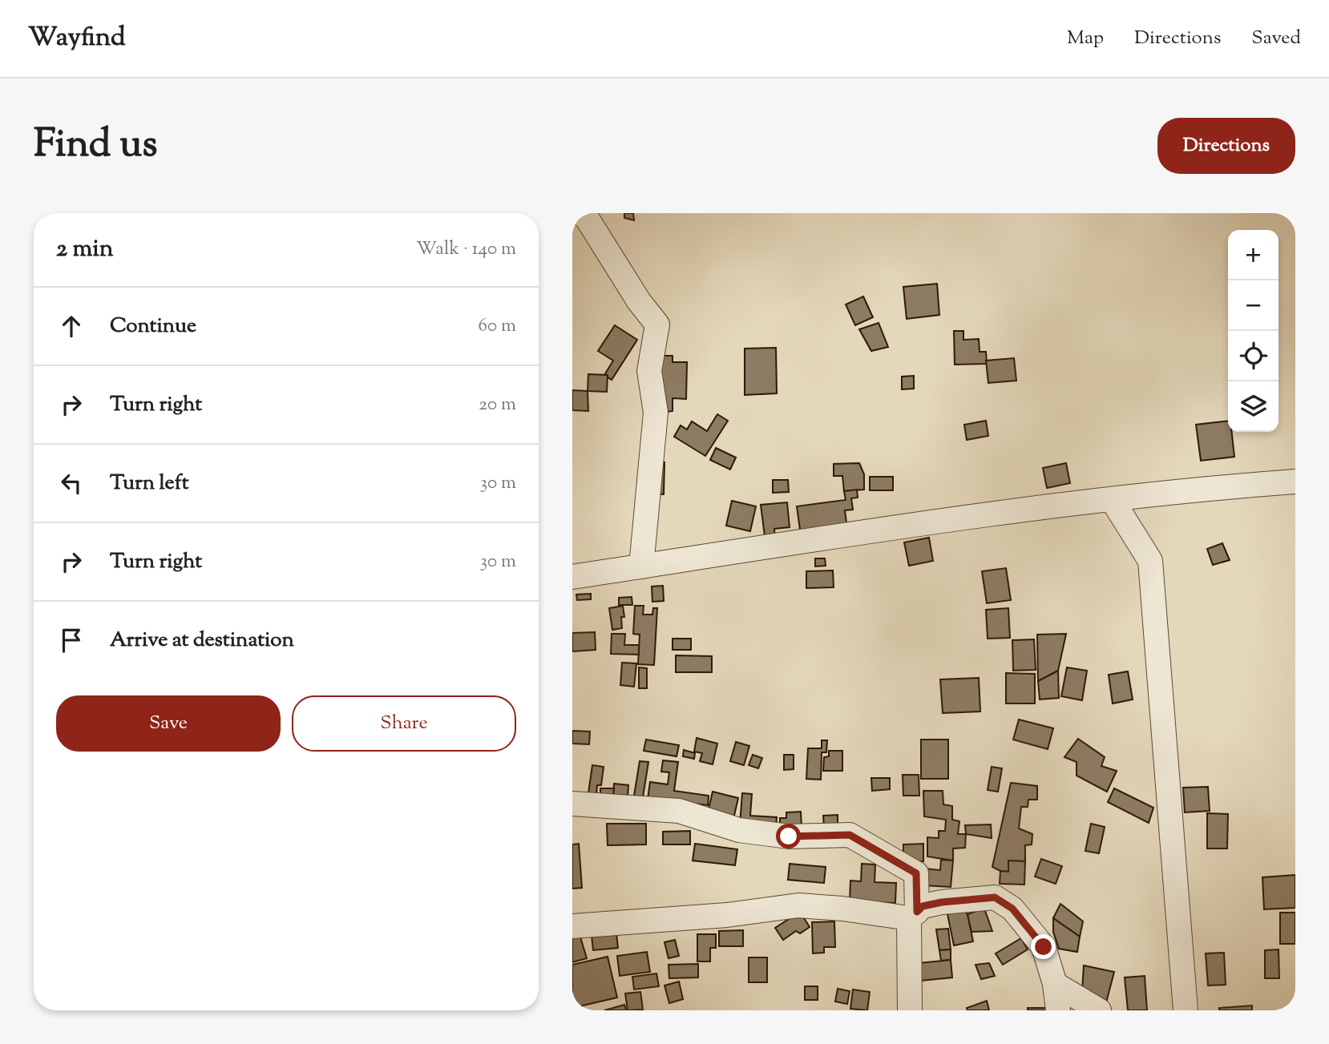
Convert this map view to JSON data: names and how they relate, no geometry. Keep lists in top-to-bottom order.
{
  "page": {
    "header": "Wayfind",
    "nav": ["Map", "Directions", "Saved"],
    "title": "Find us",
    "buttons": [
      "Directions",
      ["Save", "Share"]
    ],
    "heading": ["2 min", "Walk · 140 m"],
    "map_buttons": ["+", "−"],
    "list": [
      ["Continue", "60 m"],
      ["Turn right", "20 m"],
      ["Turn left", "30 m"],
      ["Turn right", "30 m"],
      "Arrive at destination"
    ]
  }
}
